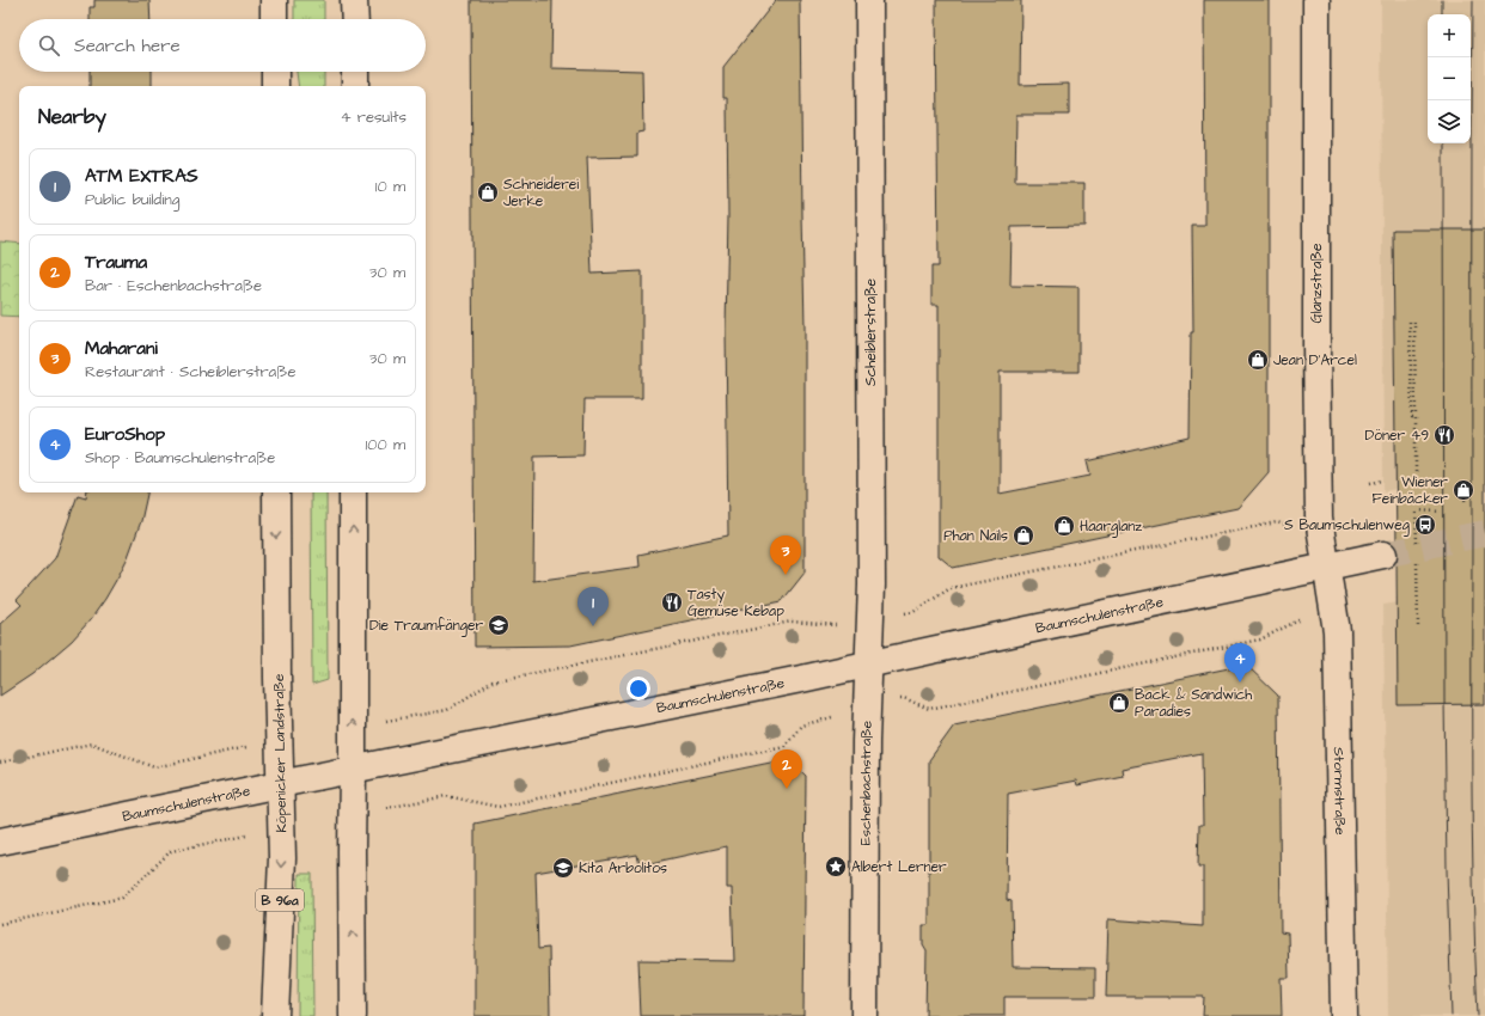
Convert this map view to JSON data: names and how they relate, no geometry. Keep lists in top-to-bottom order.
{
  "streets": {
    "main road": [
      "Glanzstraße",
      "Scheiblerstraße",
      "Baumschulenstraße",
      "Köpenicker Landstraße",
      "Eschenbachstraße",
      "Stormstraße",
      "B 96a"
    ]
  },
  "crossings": [
    ["Glanzstraße", "Baumschulenstraße"],
    ["Glanzstraße", "Stormstraße"],
    ["Scheiblerstraße", "Baumschulenstraße"],
    ["Scheiblerstraße", "Eschenbachstraße"],
    ["Baumschulenstraße", "Köpenicker Landstraße"],
    ["Baumschulenstraße", "Eschenbachstraße"],
    ["Baumschulenstraße", "Stormstraße"]
  ],
  "places": {
    "shop": [
      "Schneiderei Jerke",
      "Jean D'Arcel",
      "Wiener Feinbäcker",
      "Haarglanz",
      "Phan Nails",
      "Back & Sandwich Paradies"
    ],
    "restaurant": ["Döner 49", "Tasty Gemüse Kebap"],
    "bus stop": ["S Baumschulenweg"],
    "school or university": ["Die Traumfänger", "Kita Arbolitos"],
    "place": ["Albert Lerner"]
  },
  "page": {
    "map_buttons": ["+", "−"],
    "search": "Search here",
    "heading": ["Nearby", "4 results"],
    "list": [
      {
        "mark": "1",
        "name": "ATM EXTRAS",
        "note": "Public building",
        "value": "10 m"
      },
      {
        "mark": "2",
        "name": "Trauma",
        "note": "Bar · Eschenbachstraße",
        "value": "30 m"
      },
      {
        "mark": "3",
        "name": "Maharani",
        "note": "Restaurant · Scheiblerstraße",
        "value": "30 m"
      },
      {
        "mark": "4",
        "name": "EuroShop",
        "note": "Shop · Baumschulenstraße",
        "value": "100 m"
      }
    ],
    "pins": [
      "3",
      "1",
      "4",
      "2"
    ]
  }
}
